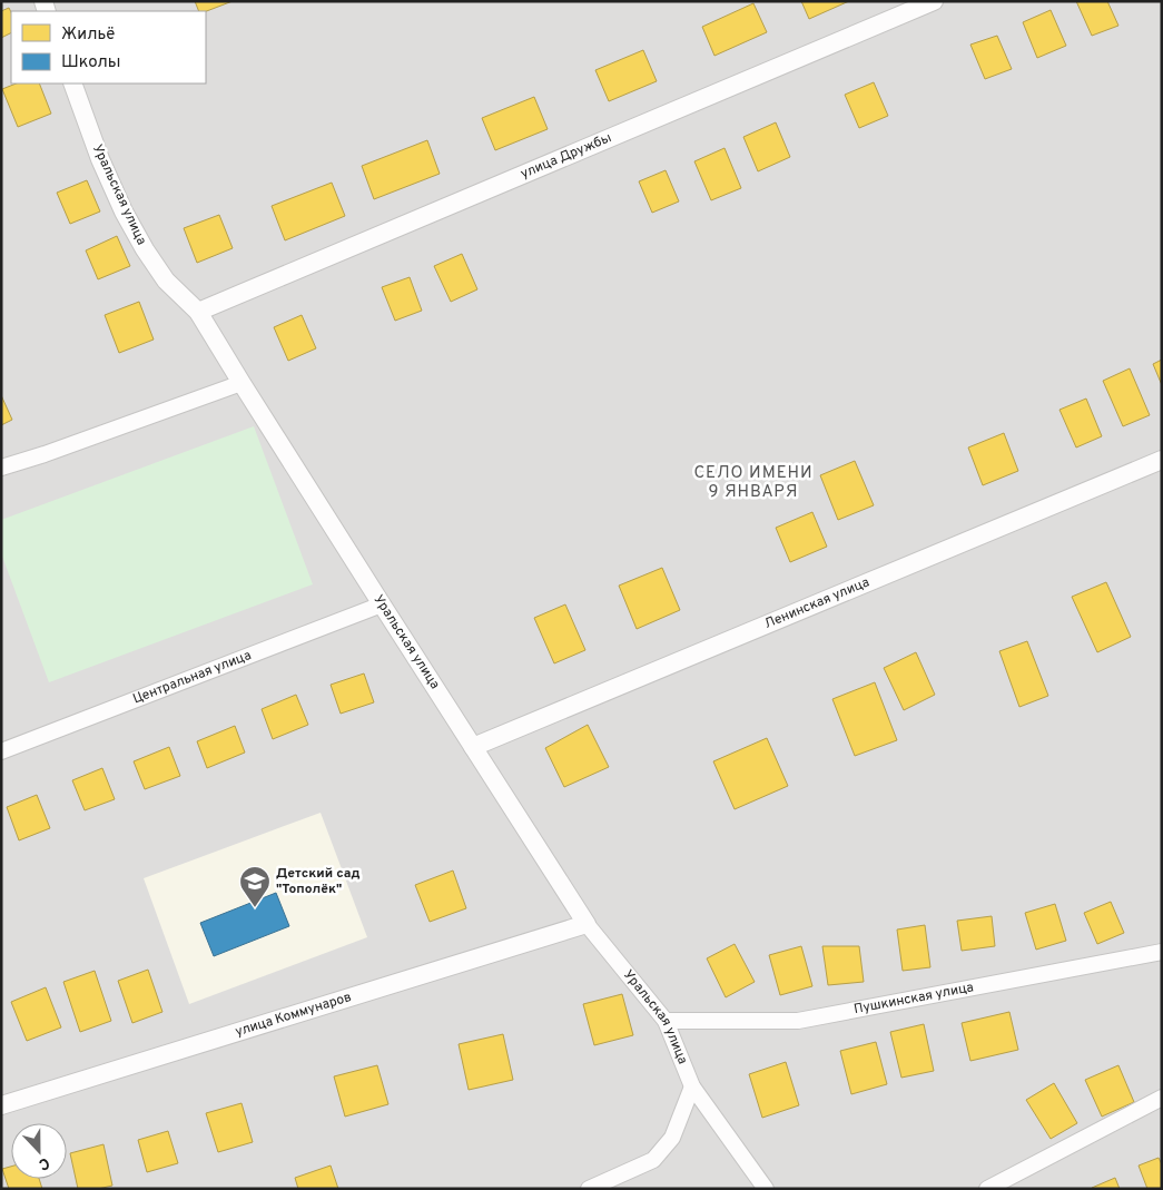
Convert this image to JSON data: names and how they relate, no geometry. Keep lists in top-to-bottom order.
{
  "streets": {
    "street": [
      "улица Дружбы",
      "Уральская улица",
      "Ленинская улица",
      "Центральная улица",
      "Пушкинская улица",
      "улица Коммунаров"
    ]
  },
  "crossings": [
    ["улица Дружбы", "Уральская улица"],
    ["Уральская улица", "Ленинская улица"],
    ["Уральская улица", "Центральная улица"],
    ["Уральская улица", "Пушкинская улица"],
    ["Уральская улица", "улица Коммунаров"]
  ],
  "districts": ["СЕЛО ИМЕНИ 9 ЯНВАРЯ"],
  "places": {
    "school or university": ["Детский сад \"Тополёк\""]
  },
  "legend": ["Жильё", "Школы"],
  "north": "bottom"
}
